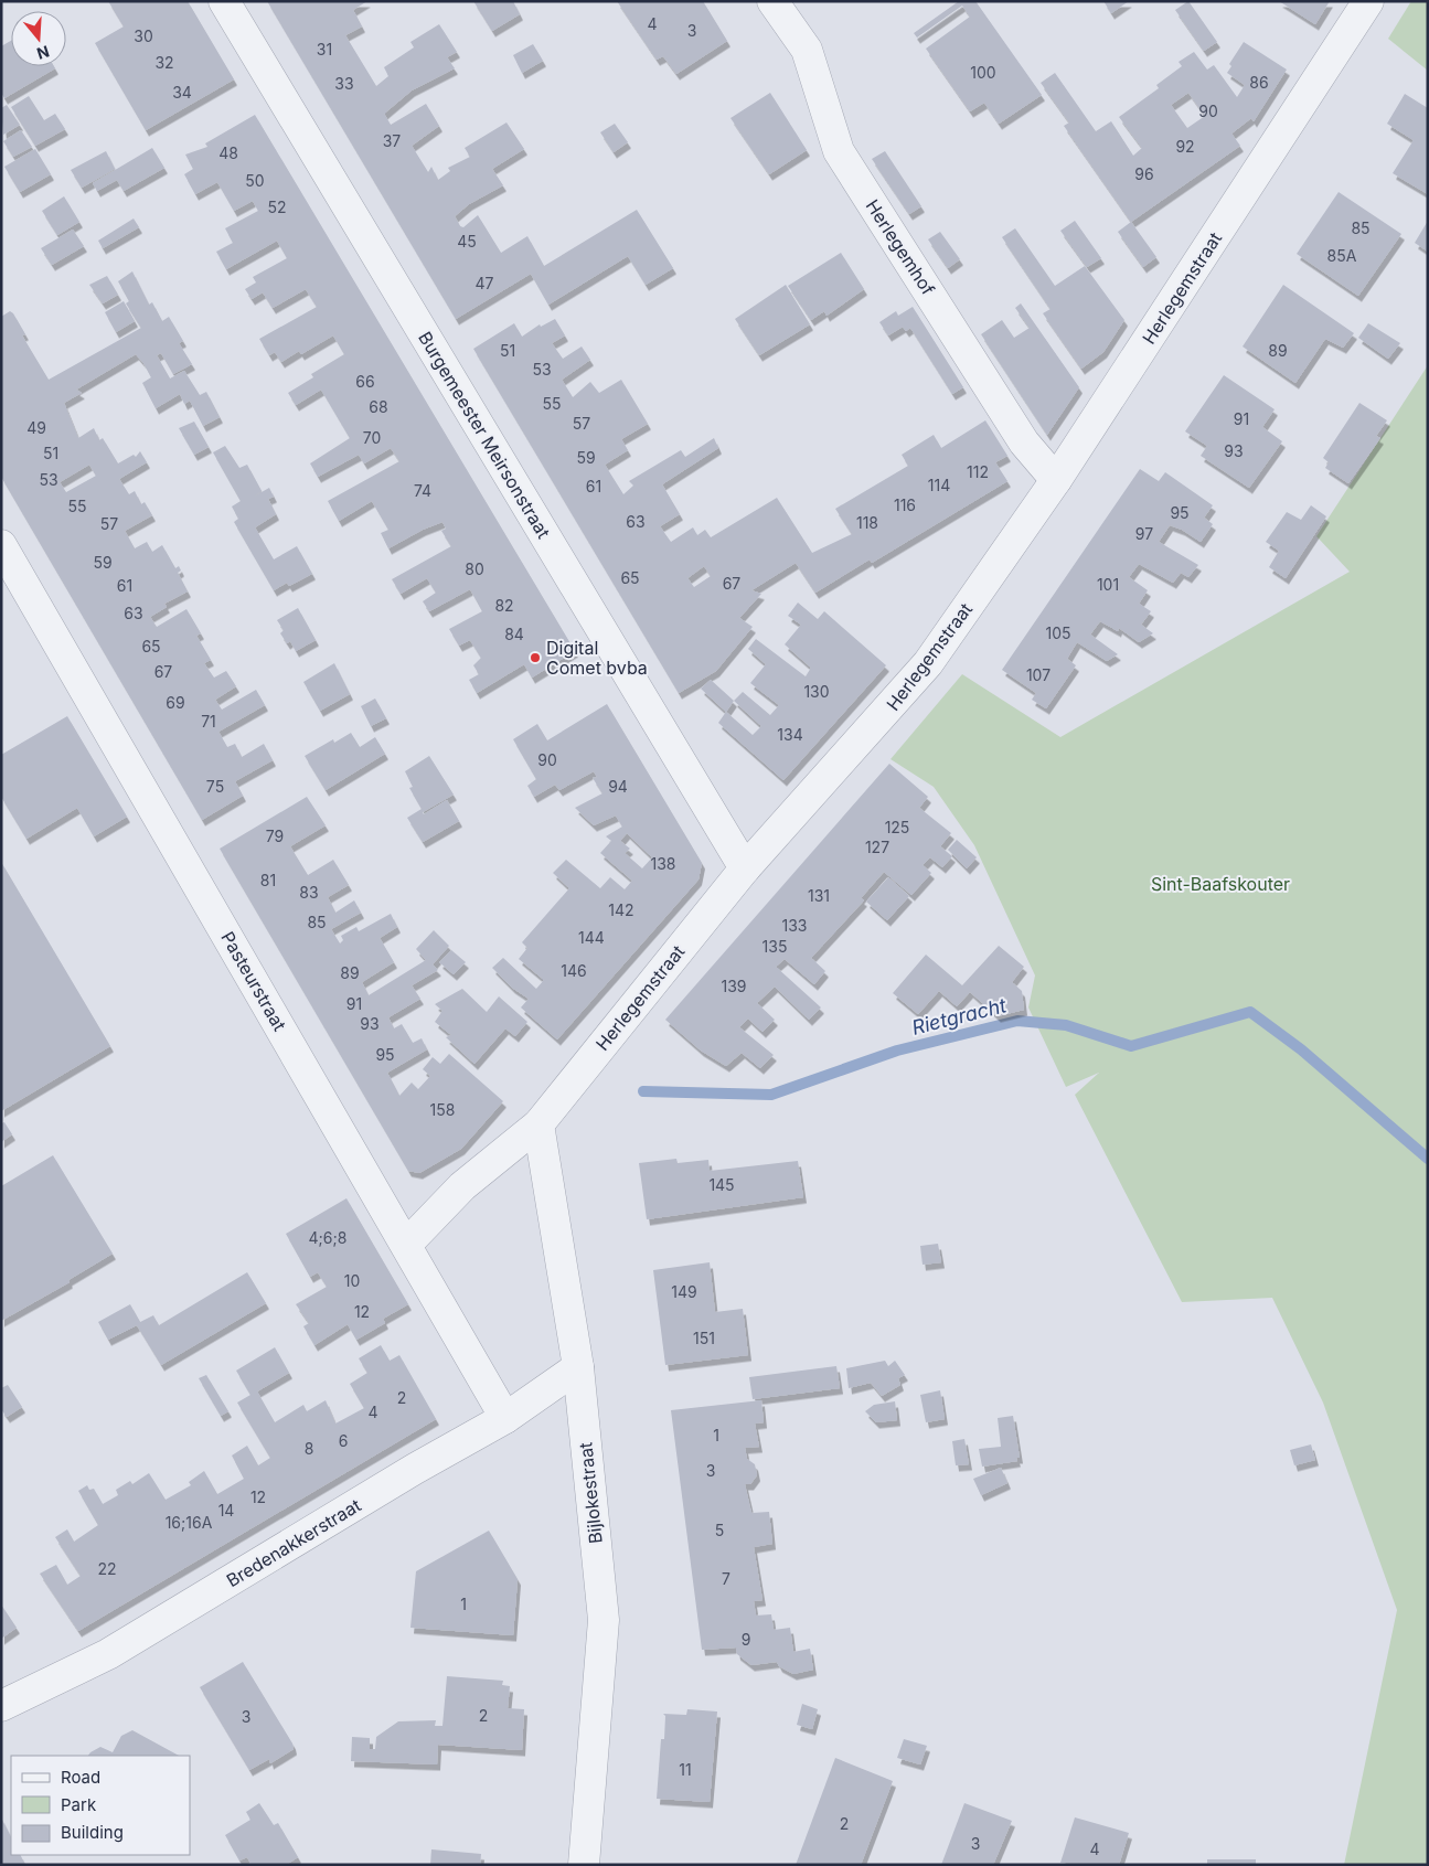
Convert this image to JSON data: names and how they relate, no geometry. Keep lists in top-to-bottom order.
{
  "streets": {
    "street": [
      "Herlegemhof",
      "Herlegemstraat",
      "Burgemeester Meirsonstraat",
      "Pasteurstraat",
      "Bijlokestraat",
      "Bredenakkerstraat"
    ]
  },
  "crossings": [
    ["Herlegemhof", "Herlegemstraat"],
    ["Herlegemstraat", "Burgemeester Meirsonstraat"],
    ["Herlegemstraat", "Pasteurstraat"],
    ["Herlegemstraat", "Bijlokestraat"],
    ["Pasteurstraat", "Bredenakkerstraat"],
    ["Bijlokestraat", "Bredenakkerstraat"]
  ],
  "water": ["Rietgracht"],
  "parks": ["Sint-Baafskouter"],
  "places": ["Digital Comet bvba"],
  "house_numbers": [
    "4",
    "3",
    "30",
    "31",
    "32",
    "100",
    "86",
    "33",
    "34",
    "90",
    "37",
    "92",
    "48",
    "96",
    "50",
    "52",
    "85",
    "45",
    "85A",
    "47",
    "51",
    "89",
    "53",
    "66",
    "55",
    "68",
    "91",
    "57",
    "49",
    "70",
    "93",
    "51",
    "59",
    "112",
    "53",
    "114",
    "61",
    "74",
    "116",
    "55",
    "95",
    "63",
    "118",
    "57",
    "97",
    "59",
    "80",
    "65",
    "67",
    "101",
    "61",
    "82",
    "63",
    "105",
    "84",
    "65",
    "67",
    "107",
    "130",
    "69",
    "71",
    "134",
    "90",
    "75",
    "94",
    "125",
    "79",
    "127",
    "138",
    "81",
    "83",
    "131",
    "142",
    "85",
    "133",
    "144",
    "135",
    "146",
    "89",
    "139",
    "91",
    "93",
    "95",
    "158",
    "145",
    "4;6;8",
    "10",
    "149",
    "12",
    "151",
    "2",
    "4",
    "1",
    "6",
    "8",
    "3",
    "12",
    "14",
    "16;16A",
    "5",
    "22",
    "7",
    "1",
    "9",
    "2",
    "3",
    "11",
    "2",
    "3",
    "4"
  ],
  "legend": ["Road", "Park", "Building"],
  "north": "bottom"
}
